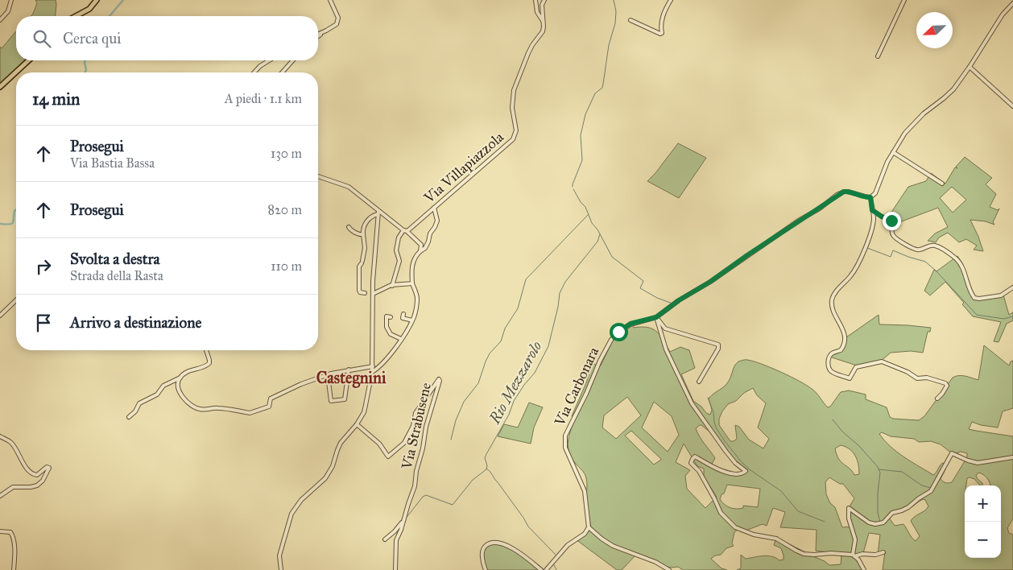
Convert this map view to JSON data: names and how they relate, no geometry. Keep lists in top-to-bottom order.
{
  "streets": {
    "street": ["Via Villapiazzola", "Via Carbonara", "Via Strabusene"]
  },
  "districts": ["Castegnini"],
  "water": ["Rio Mezzarolo"],
  "north": "bottom left",
  "page": {
    "search": "Cerca qui",
    "heading": ["14 min", "A piedi · 1.1 km"],
    "list": [
      ["Prosegui", "Via Bastia Bassa", "130 m"],
      ["Prosegui", "820 m"],
      ["Svolta a destra", "Strada della Rasta", "110 m"],
      "Arrivo a destinazione"
    ],
    "map_buttons": ["+", "−"]
  }
}
